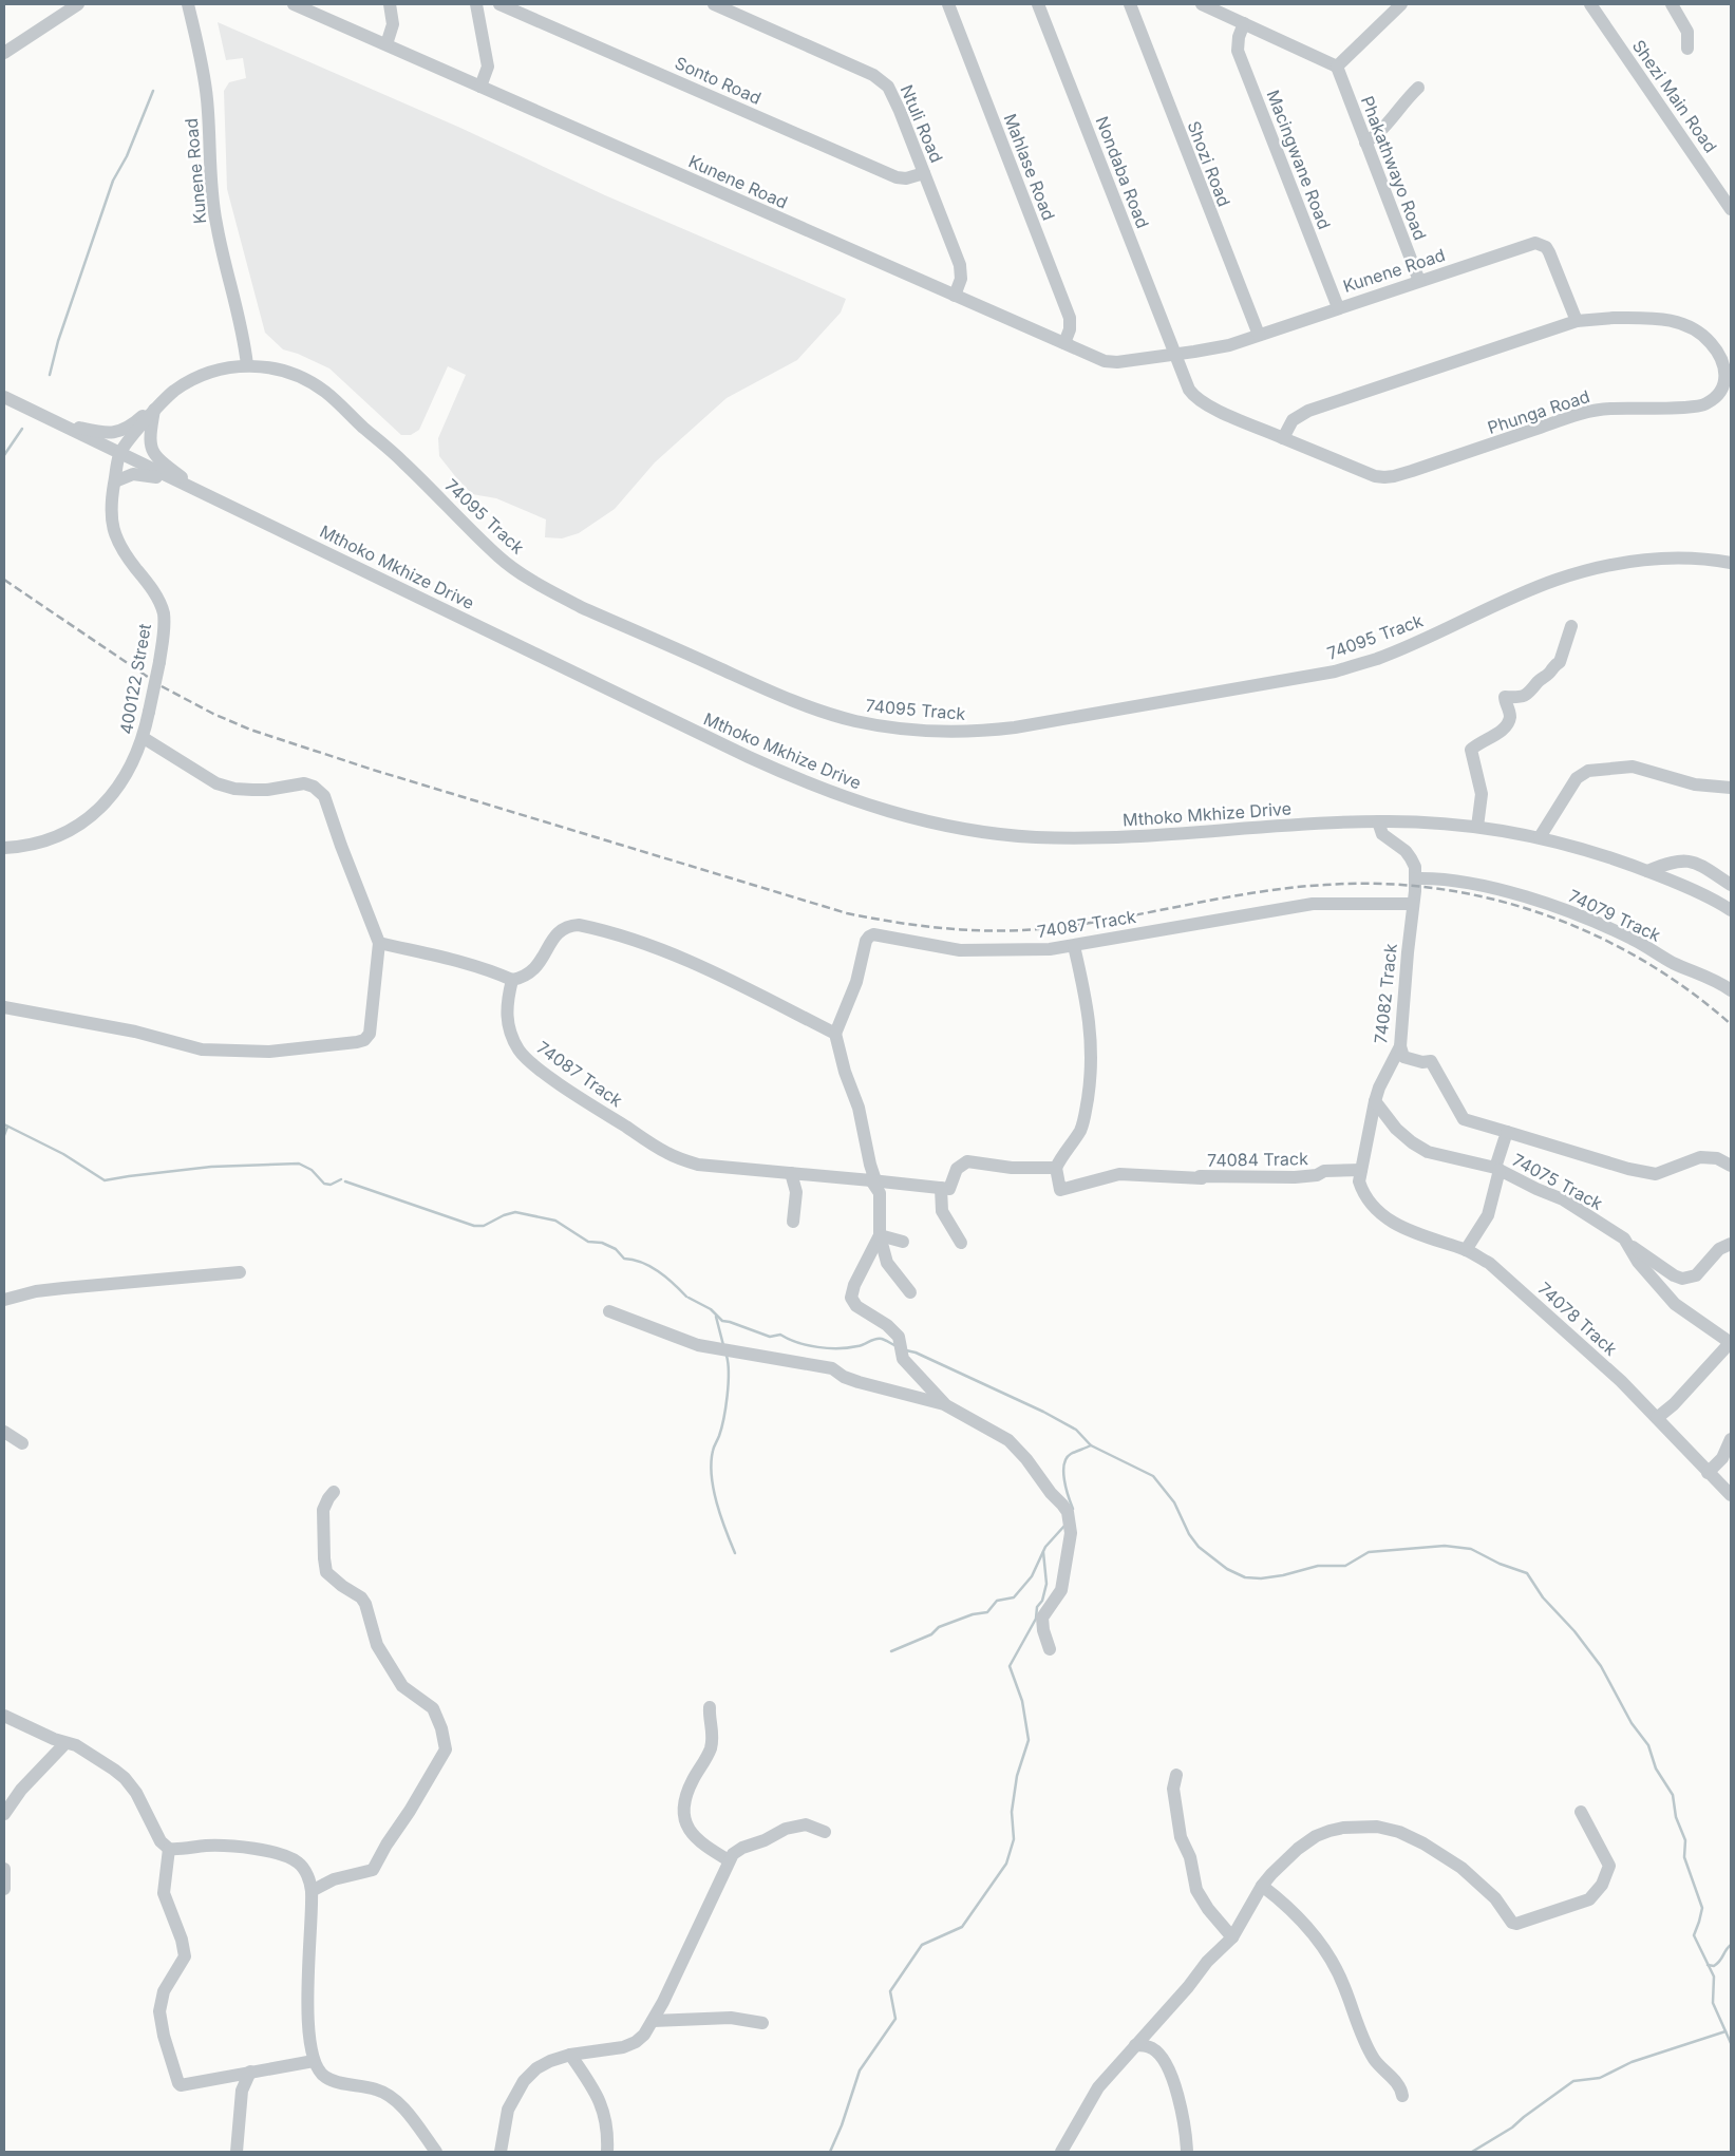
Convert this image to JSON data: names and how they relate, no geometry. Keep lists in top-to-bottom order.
{
  "streets": {
    "street": [
      "Sonto Road",
      "Shezi Main Road",
      "Ntuli Road",
      "Macingwane Road",
      "Shozi Road",
      "Mahlase Road",
      "Phakathwayo Road",
      "Kunene Road",
      "Nondaba Road",
      "Phunga Road",
      "74095 Track",
      "Mthoko Mkhize Drive",
      "400122 Street",
      "74079 Track",
      "74087 Track",
      "74082 Track",
      "74084 Track",
      "74075 Track",
      "74078 Track"
    ]
  },
  "crossings": [
    ["Sonto Road", "Ntuli Road"],
    ["Ntuli Road", "Kunene Road"],
    ["Macingwane Road", "Kunene Road"],
    ["Shozi Road", "Kunene Road"],
    ["Mahlase Road", "Kunene Road"],
    ["Phakathwayo Road", "Kunene Road"],
    ["Kunene Road", "Nondaba Road"],
    ["Kunene Road", "Phunga Road"],
    ["Kunene Road", "74095 Track"],
    ["74095 Track", "Mthoko Mkhize Drive"],
    ["74095 Track", "400122 Street"],
    ["Mthoko Mkhize Drive", "400122 Street"],
    ["Mthoko Mkhize Drive", "74082 Track"],
    ["74079 Track", "74082 Track"],
    ["74087 Track", "74082 Track"],
    ["74082 Track", "74084 Track"],
    ["74082 Track", "74075 Track"],
    ["74082 Track", "74078 Track"]
  ]
}
